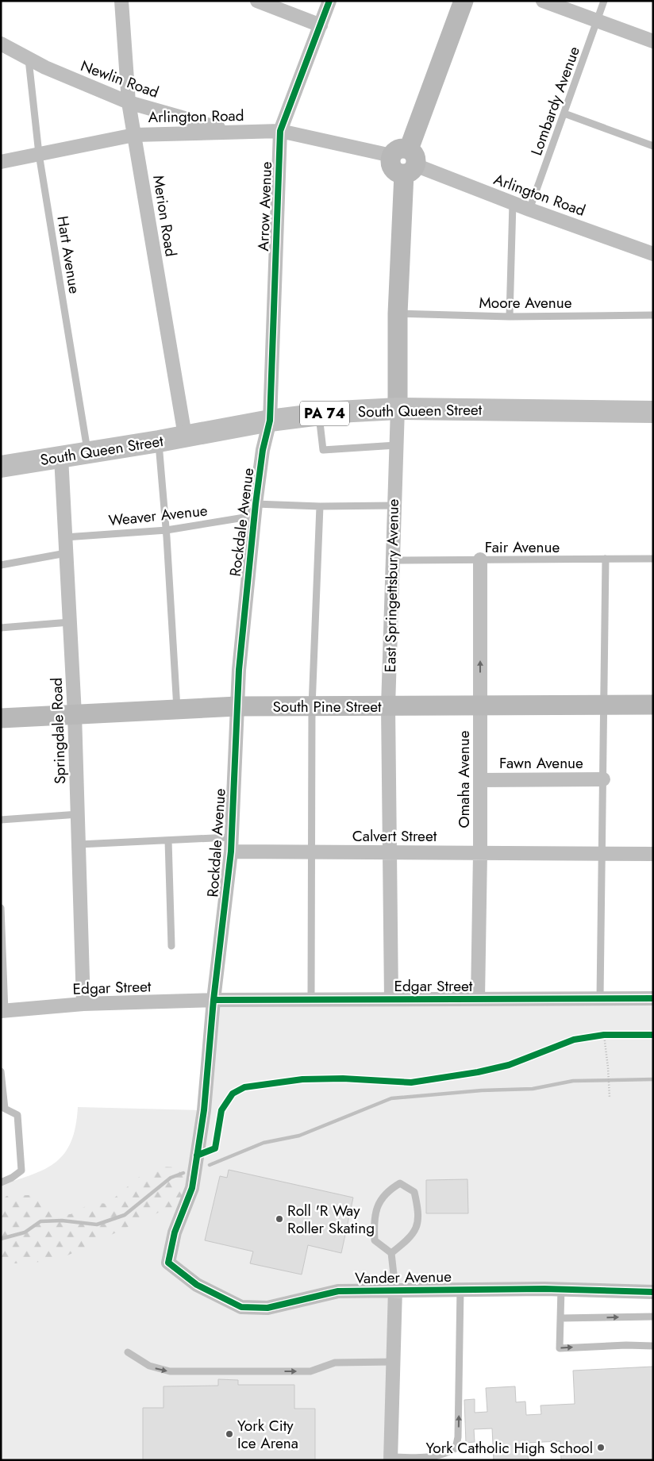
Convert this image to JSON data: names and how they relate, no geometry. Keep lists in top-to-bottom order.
{
  "streets": {
    "main road": ["South Queen Street", "PA 74"],
    "street": [
      "Newlin Road",
      "Arlington Road",
      "Arrow Avenue",
      "Merion Road",
      "Rockdale Avenue",
      "East Springettsbury Avenue",
      "South Pine Street",
      "Springdale Road",
      "Fawn Avenue",
      "Omaha Avenue",
      "Calvert Street",
      "Edgar Street",
      "Vander Avenue"
    ],
    "lane": [
      "Lombardy Avenue",
      "Hart Avenue",
      "Moore Avenue",
      "Weaver Avenue",
      "Fair Avenue"
    ]
  },
  "crossings": [
    ["Newlin Road", "Arlington Road"],
    ["Newlin Road", "Merion Road"],
    ["Newlin Road", "Hart Avenue"],
    ["Lombardy Avenue", "Arlington Road"],
    ["Arlington Road", "Arrow Avenue"],
    ["Arlington Road", "Merion Road"],
    ["Arlington Road", "Hart Avenue"],
    ["Arlington Road", "East Springettsbury Avenue"],
    ["Arrow Avenue", "South Queen Street"],
    ["Arrow Avenue", "Rockdale Avenue"],
    ["Merion Road", "South Queen Street"],
    ["Hart Avenue", "South Queen Street"],
    ["Moore Avenue", "East Springettsbury Avenue"],
    ["South Queen Street", "Rockdale Avenue"],
    ["South Queen Street", "East Springettsbury Avenue"],
    ["South Queen Street", "Springdale Road"],
    ["Weaver Avenue", "Rockdale Avenue"],
    ["Weaver Avenue", "East Springettsbury Avenue"],
    ["Weaver Avenue", "Springdale Road"],
    ["Rockdale Avenue", "South Pine Street"],
    ["Rockdale Avenue", "Calvert Street"],
    ["Rockdale Avenue", "Edgar Street"],
    ["Rockdale Avenue", "Vander Avenue"],
    ["Fair Avenue", "East Springettsbury Avenue"],
    ["Fair Avenue", "Omaha Avenue"],
    ["East Springettsbury Avenue", "South Pine Street"],
    ["East Springettsbury Avenue", "Calvert Street"],
    ["East Springettsbury Avenue", "Edgar Street"],
    ["South Pine Street", "Springdale Road"],
    ["South Pine Street", "Omaha Avenue"],
    ["Springdale Road", "Edgar Street"],
    ["Fawn Avenue", "Omaha Avenue"],
    ["Omaha Avenue", "Calvert Street"],
    ["Omaha Avenue", "Edgar Street"]
  ],
  "places": ["Roll 'R Way Roller Skating", "York City Ice Arena", "York Catholic High School"]
}
